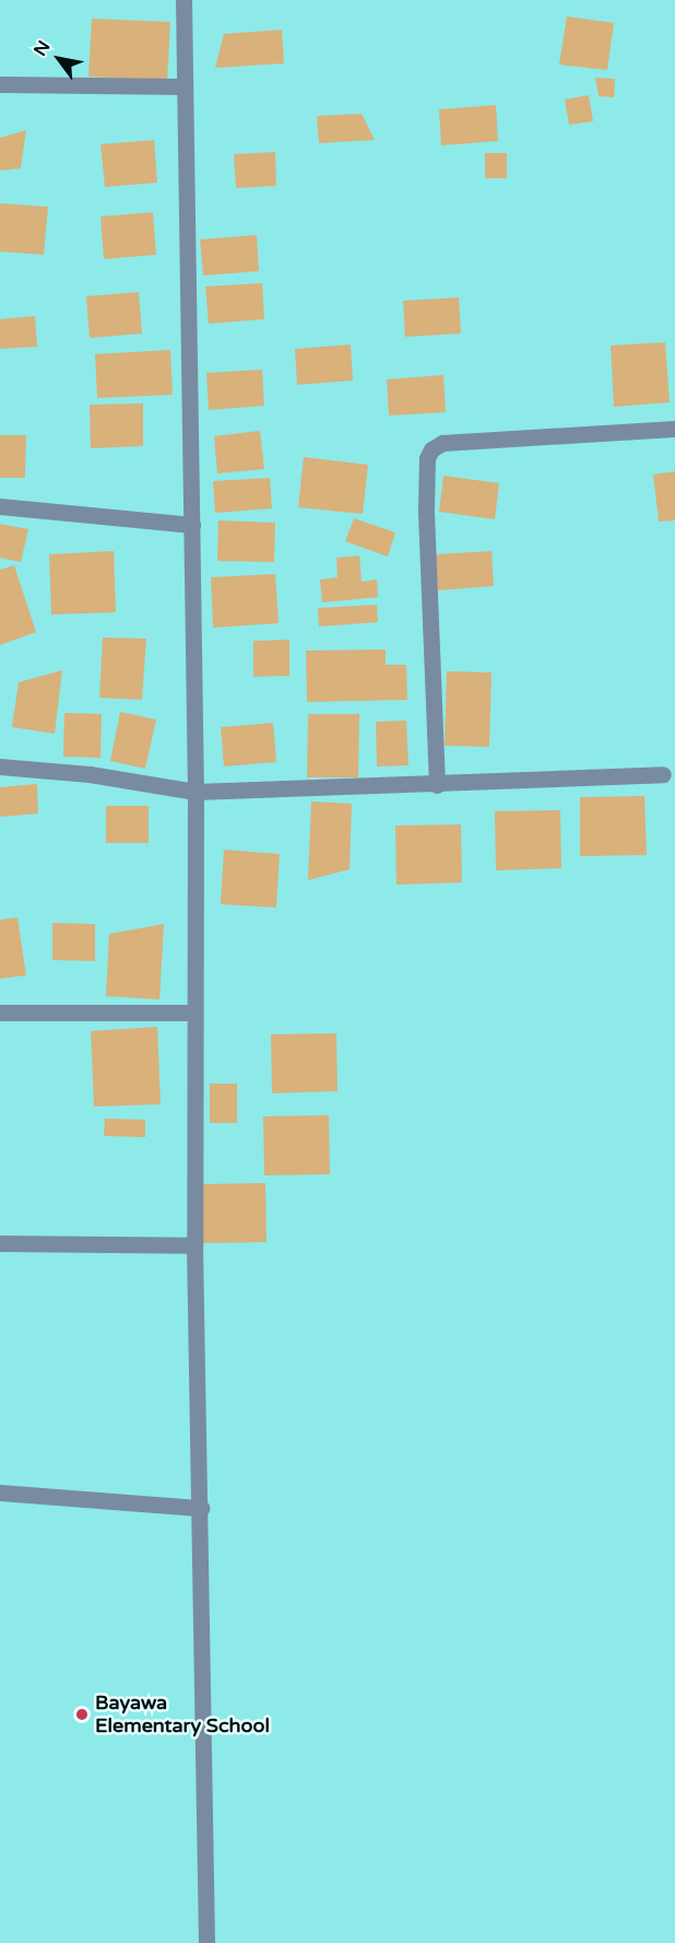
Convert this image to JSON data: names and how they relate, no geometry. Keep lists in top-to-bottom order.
{
  "places": ["Bayawa Elementary School"],
  "north": "top left"
}
